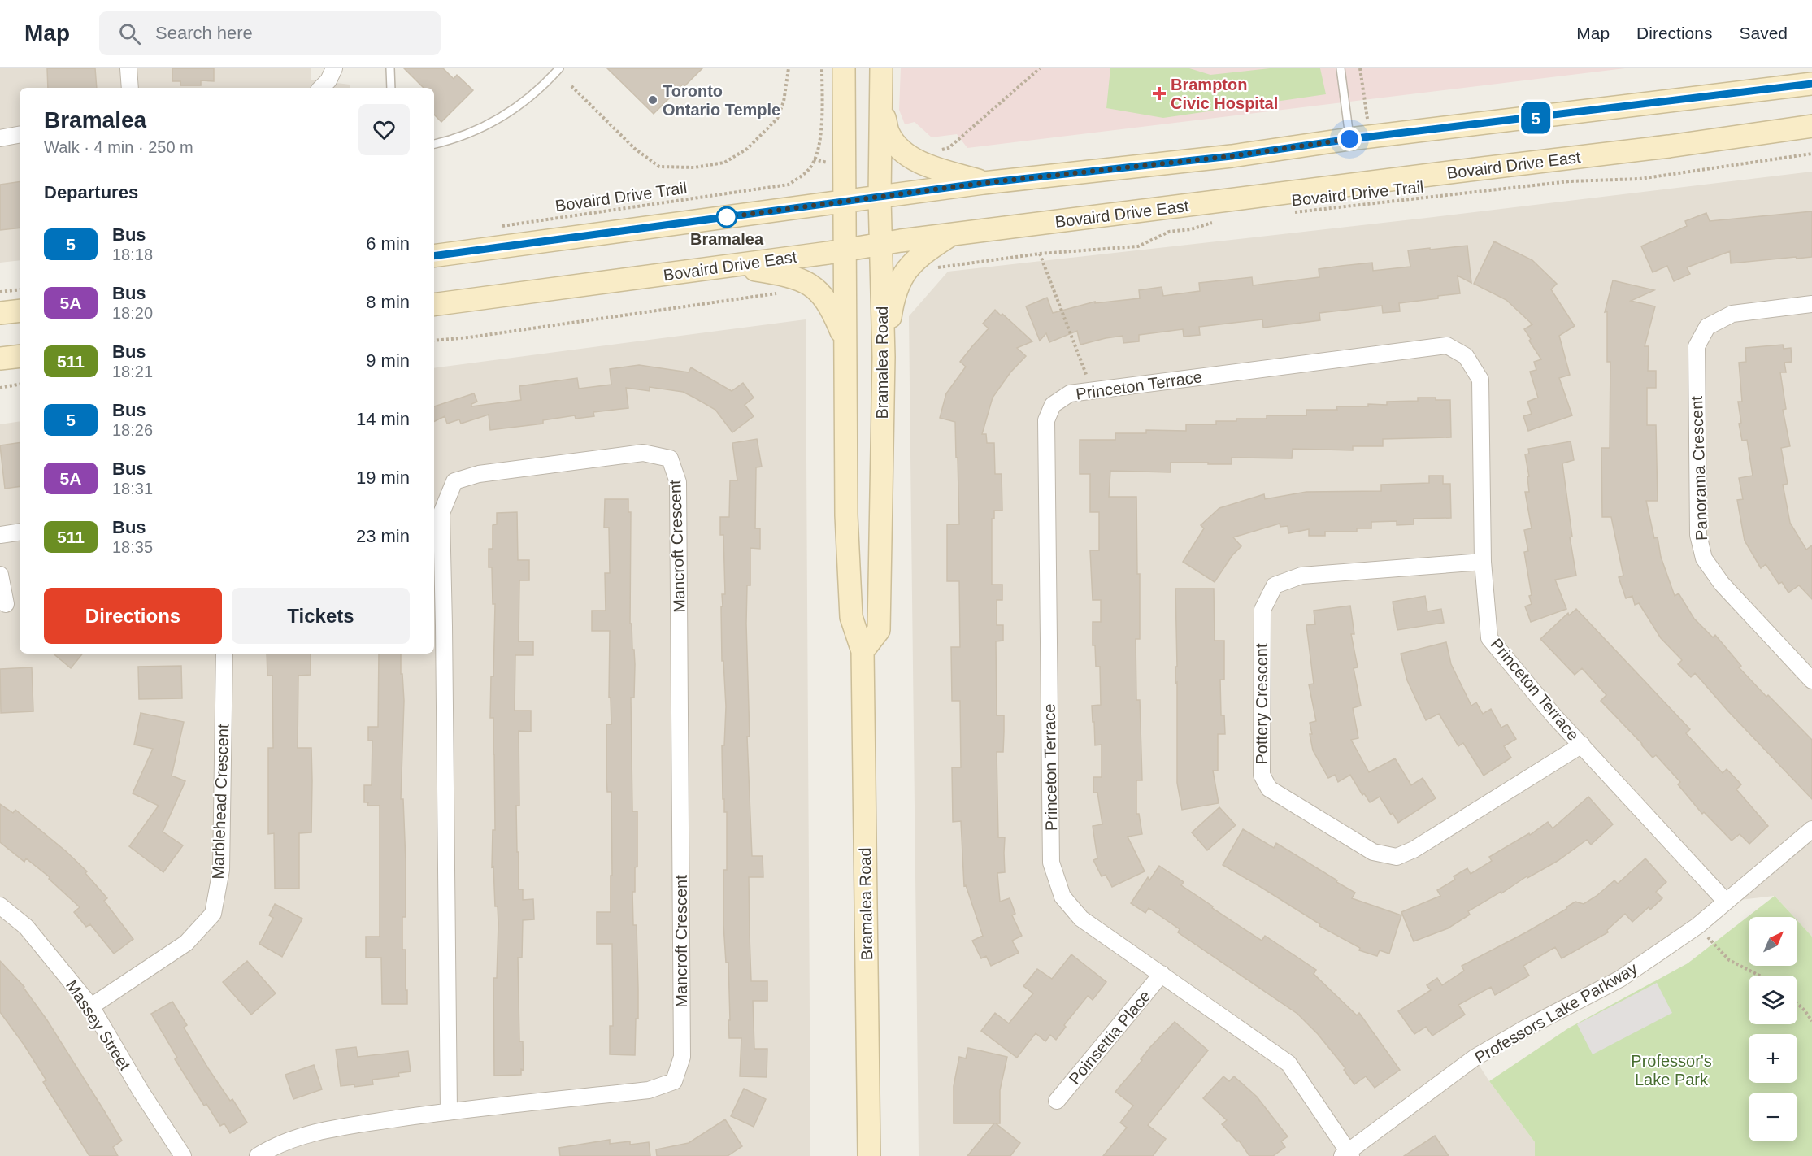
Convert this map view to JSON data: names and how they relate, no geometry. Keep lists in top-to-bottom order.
{
  "streets": {
    "main road": ["Bovaird Drive East", "Bramalea Road"],
    "street": [
      "Princeton Terrace",
      "Panorama Crescent",
      "Mancroft Crescent",
      "Pottery Crescent",
      "Marblehead Crescent",
      "Professors Lake Parkway",
      "Massey Street",
      "Poinsettia Place"
    ],
    "path": ["Bovaird Drive Trail"]
  },
  "crossings": [
    ["Bovaird Drive East", "Bramalea Road"],
    ["Princeton Terrace", "Pottery Crescent"],
    ["Princeton Terrace", "Professors Lake Parkway"],
    ["Princeton Terrace", "Poinsettia Place"],
    ["Marblehead Crescent", "Massey Street"]
  ],
  "parks": ["Professor's Lake Park"],
  "places": {
    "health": ["Brampton Civic Hospital"],
    "other": ["Toronto Ontario Temple", "Bramalea"]
  },
  "lines": ["bus line 5"],
  "north": "top right",
  "page": {
    "header": "Map",
    "search": "Search here",
    "nav": ["Map", "Directions", "Saved"],
    "on_map": "5",
    "heading": [
      ["Bramalea", "Walk · 4 min · 250 m"],
      "Departures"
    ],
    "list": [
      {
        "mark": "5",
        "name": "Bus",
        "note": "18:18",
        "value": "6 min"
      },
      {
        "mark": "5A",
        "name": "Bus",
        "note": "18:20",
        "value": "8 min"
      },
      {
        "mark": "511",
        "name": "Bus",
        "note": "18:21",
        "value": "9 min"
      },
      {
        "mark": "5",
        "name": "Bus",
        "note": "18:26",
        "value": "14 min"
      },
      {
        "mark": "5A",
        "name": "Bus",
        "note": "18:31",
        "value": "19 min"
      },
      {
        "mark": "511",
        "name": "Bus",
        "note": "18:35",
        "value": "23 min"
      }
    ],
    "buttons": ["Directions", "Tickets"],
    "map_buttons": ["+", "−"]
  }
}
